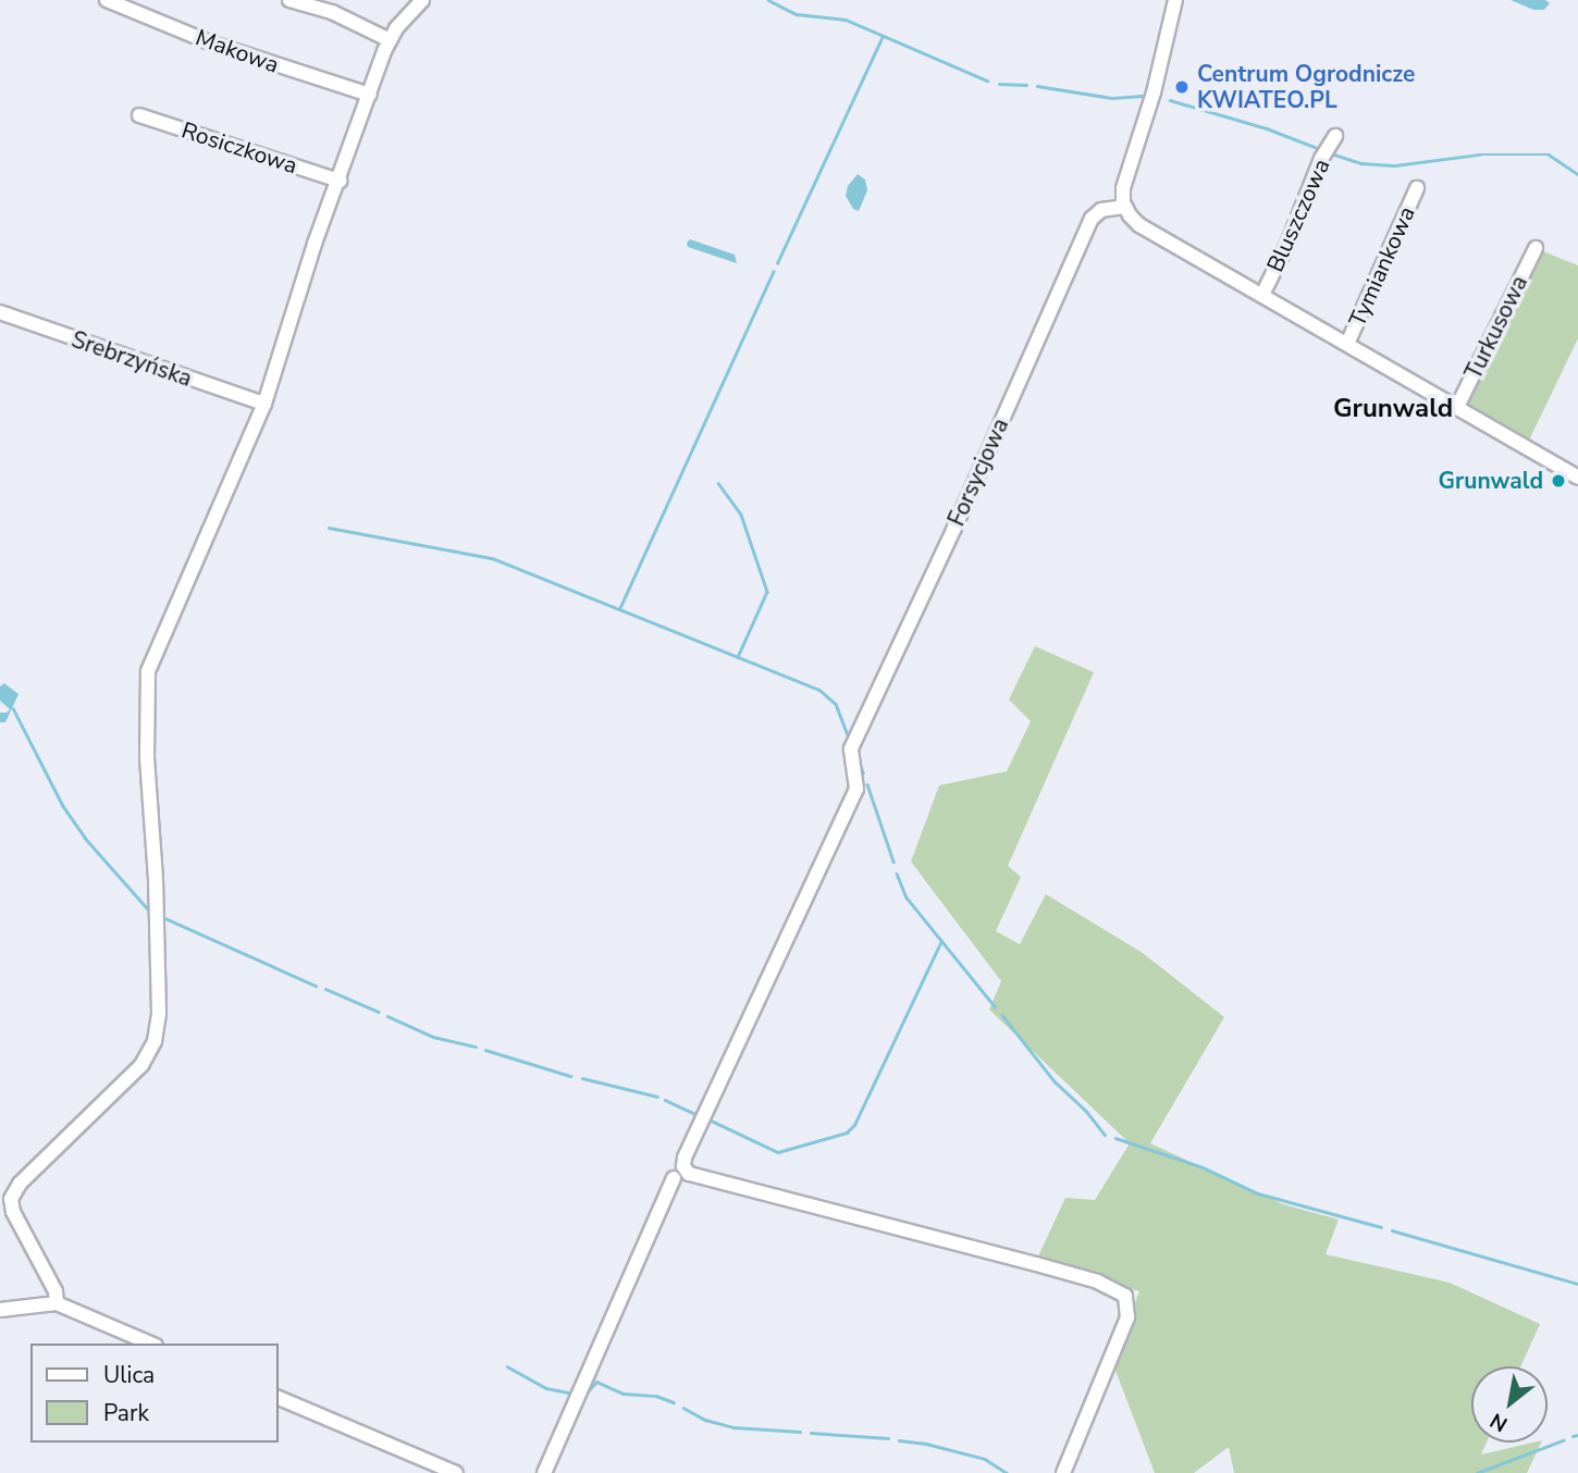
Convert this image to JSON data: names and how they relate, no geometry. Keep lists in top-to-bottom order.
{
  "streets": {
    "street": [
      "Makowa",
      "Rosiczkowa",
      "Bluszczowa",
      "Tymiankowa",
      "Turkusowa",
      "Srebrzyńska",
      "Forsycjowa"
    ]
  },
  "districts": ["Grunwald"],
  "places": ["Centrum Ogrodnicze KWIATEO.PL", "Grunwald"],
  "legend": ["Ulica", "Park"],
  "north": "bottom left"
}
